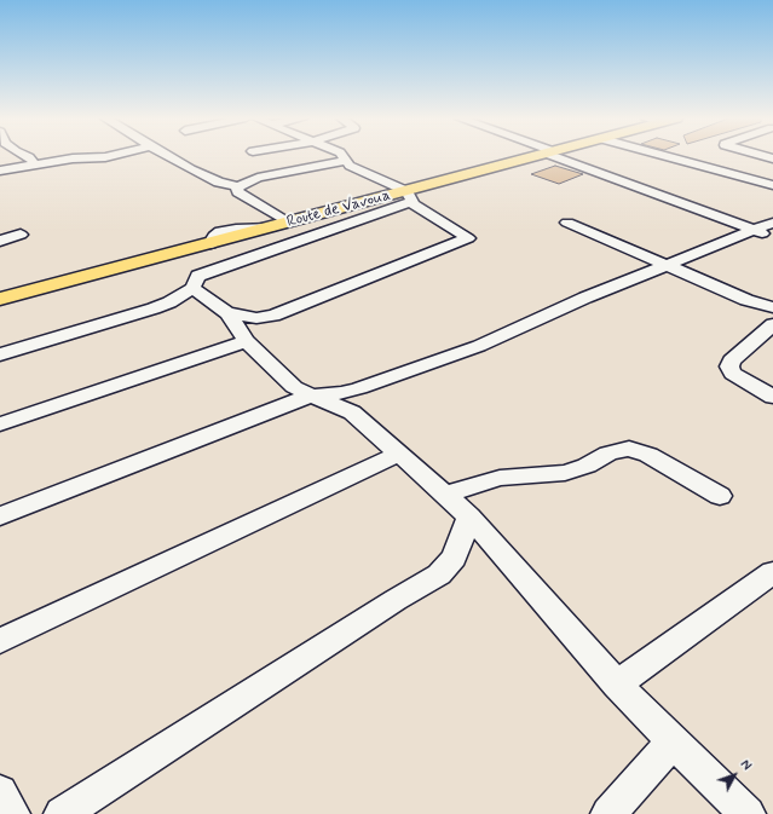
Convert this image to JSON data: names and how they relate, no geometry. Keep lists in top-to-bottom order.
{
  "streets": {
    "main road": ["Route de Vavoua"]
  },
  "north": "top right"
}
